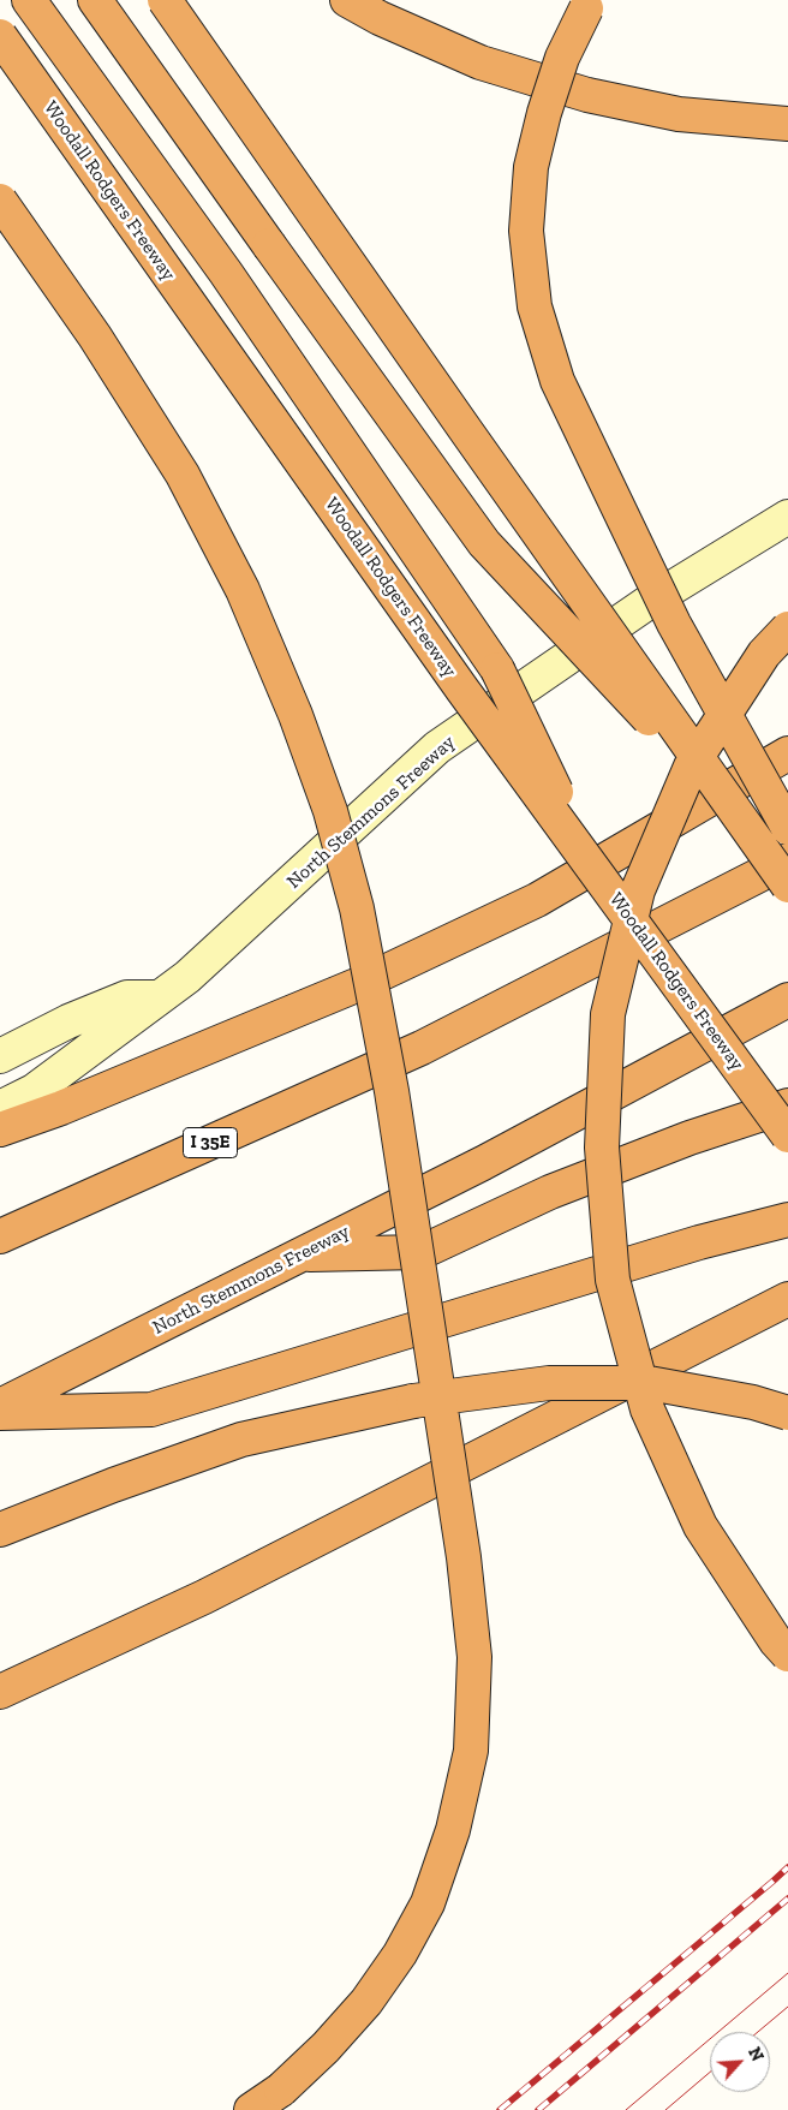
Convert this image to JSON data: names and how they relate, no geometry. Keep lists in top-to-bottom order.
{
  "streets": {
    "highway": ["Woodall Rodgers Freeway", "North Stemmons Freeway", "I 35E"]
  },
  "north": "top right"
}
